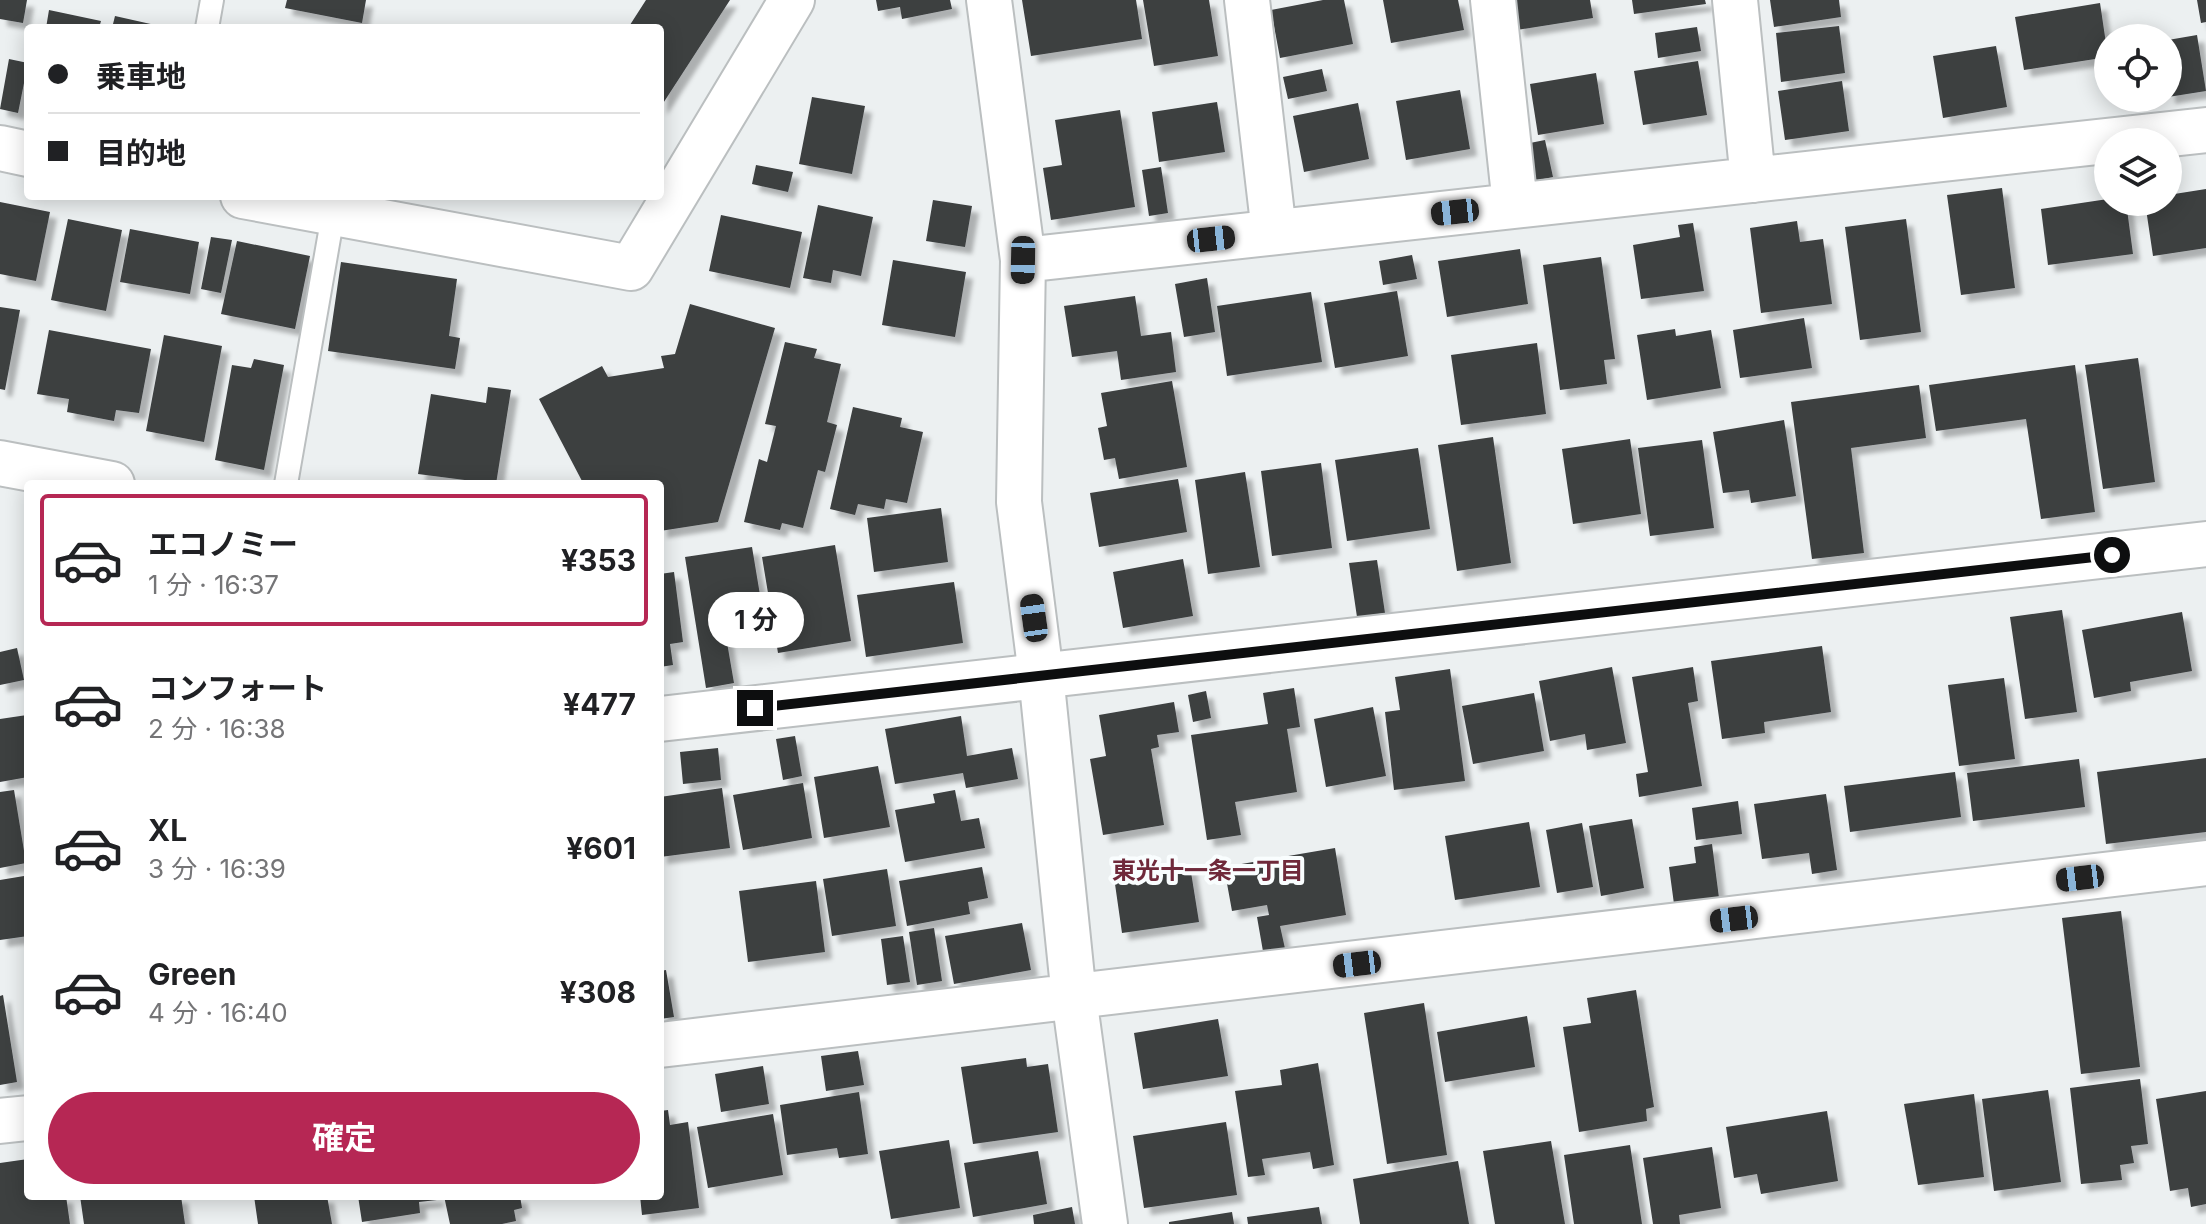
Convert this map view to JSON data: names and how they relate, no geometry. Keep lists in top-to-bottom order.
{
  "districts": ["東光十一条一丁目"],
  "page": {
    "banner": ["乗車地", "目的地"],
    "list": [
      {
        "name": "エコノミー",
        "note": "1 分 · 16:37",
        "value": "¥353"
      },
      {
        "name": "コンフォート",
        "note": "2 分 · 16:38",
        "value": "¥477"
      },
      {
        "name": "XL",
        "note": "3 分 · 16:39",
        "value": "¥601"
      },
      {
        "name": "Green",
        "note": "4 分 · 16:40",
        "value": "¥308"
      }
    ],
    "bubble": "1 分",
    "buttons": "確定"
  }
}
